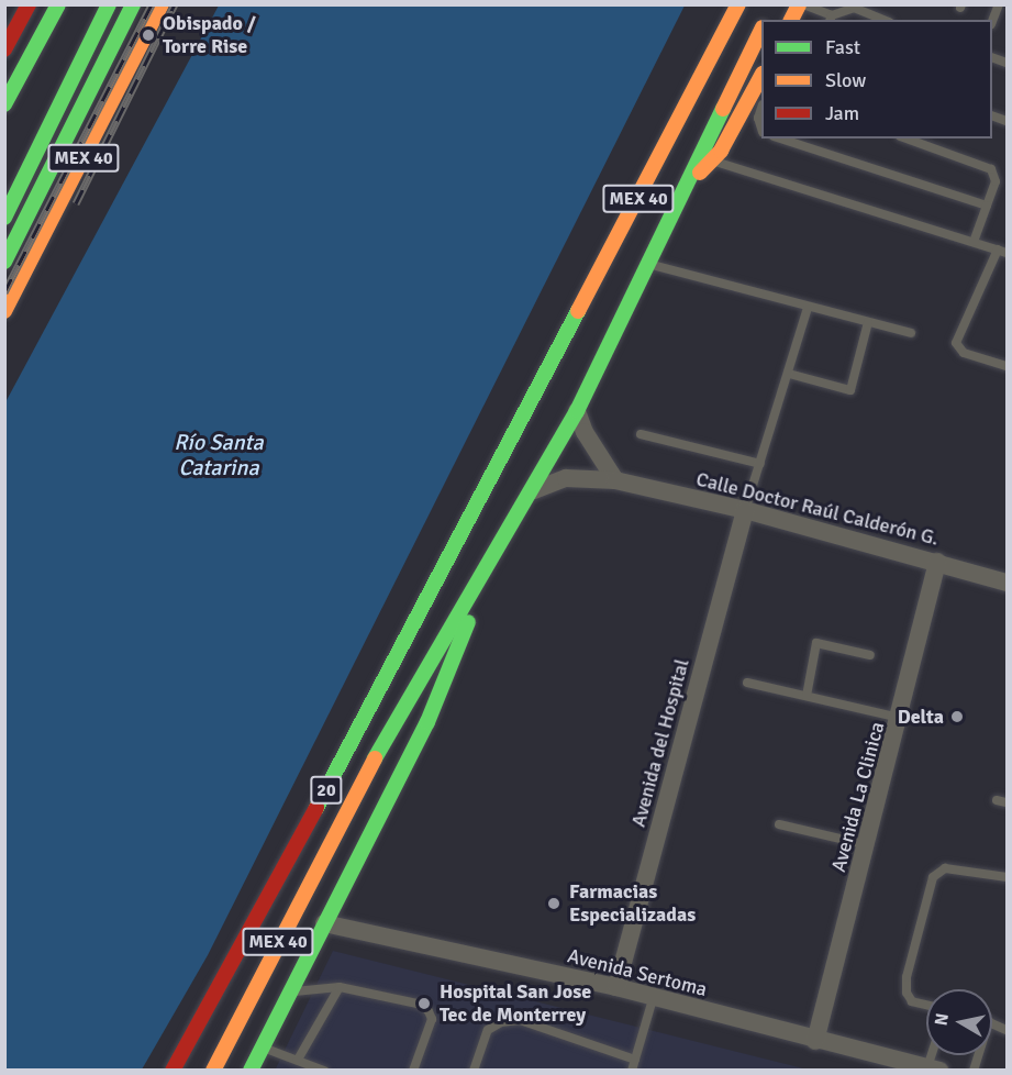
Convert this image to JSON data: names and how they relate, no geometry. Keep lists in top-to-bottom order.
{
  "streets": {
    "main road": ["MEX 40", "20"],
    "street": [
      "Calle Doctor Raúl Calderón G.",
      "Avenida del Hospital",
      "Avenida La Clinica",
      "Avenida Sertoma"
    ]
  },
  "crossings": [
    ["MEX 40", "Calle Doctor Raúl Calderón G."],
    ["MEX 40", "20"],
    ["Calle Doctor Raúl Calderón G.", "Avenida del Hospital"],
    ["Calle Doctor Raúl Calderón G.", "Avenida La Clinica"],
    ["Avenida del Hospital", "Avenida Sertoma"],
    ["Avenida La Clinica", "Avenida Sertoma"]
  ],
  "water": ["Río Santa Catarina"],
  "places": [
    "Obispado / Torre Rise",
    "Delta",
    "Farmacias Especializadas",
    "Hospital San Jose Tec de Monterrey"
  ],
  "legend": ["Fast", "Slow", "Jam"],
  "north": "left"
}
